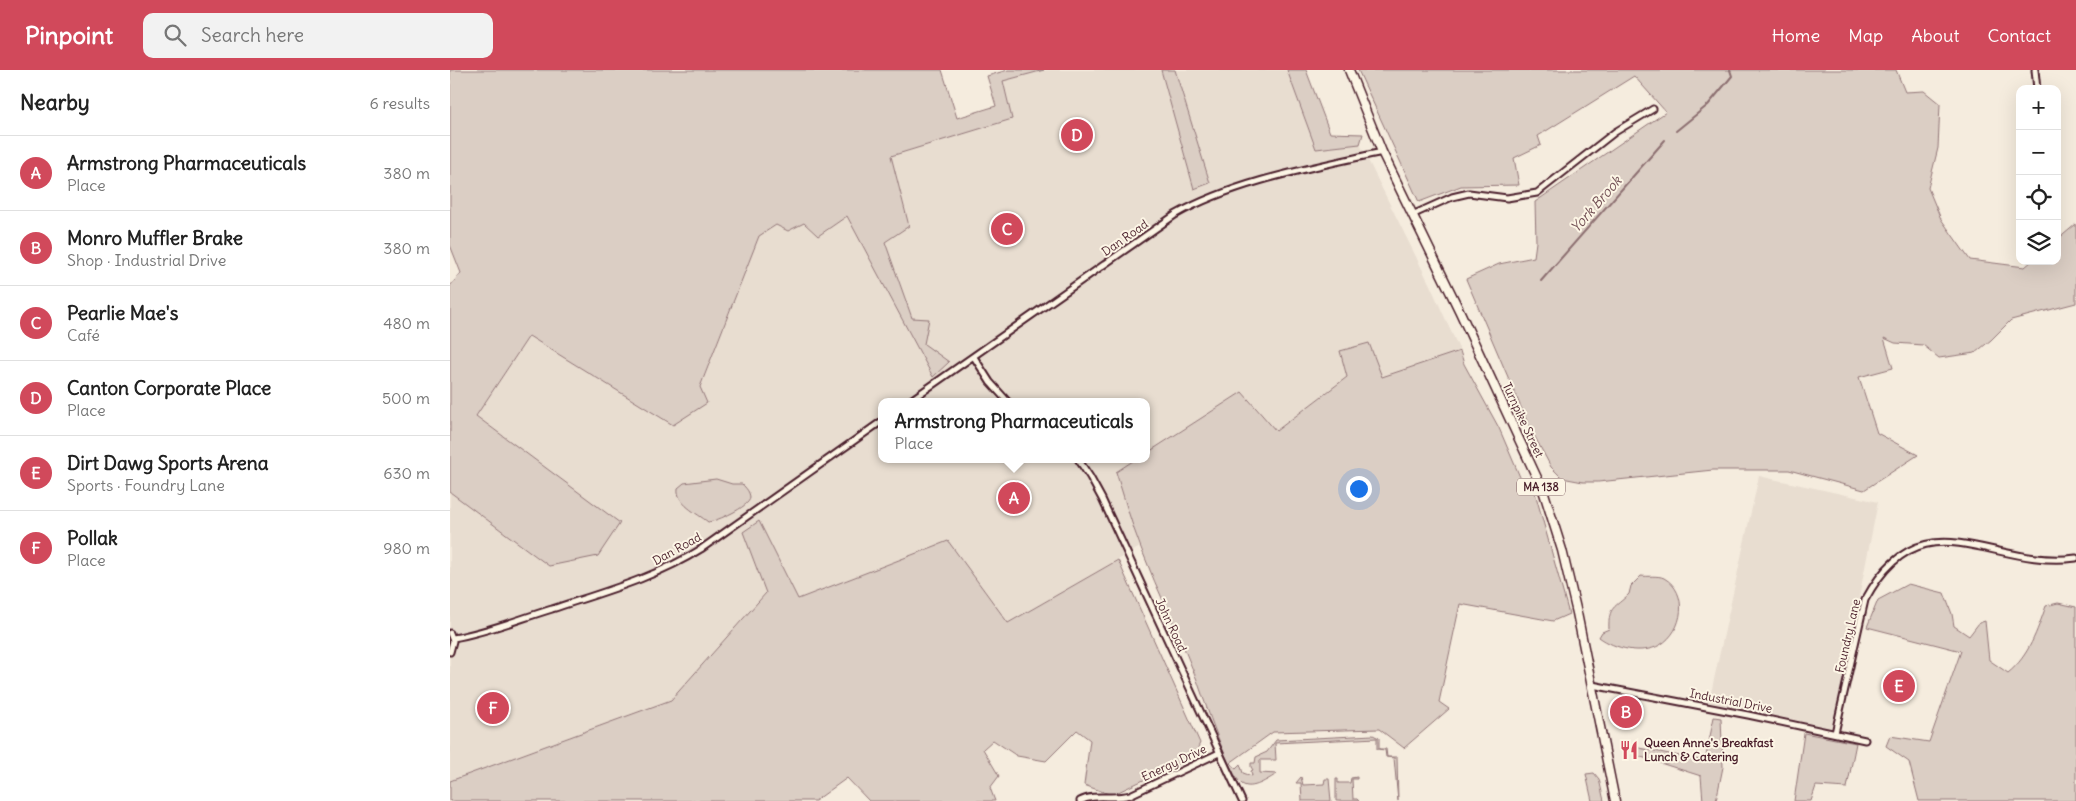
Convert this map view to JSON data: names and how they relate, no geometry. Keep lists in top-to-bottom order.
{
  "streets": {
    "main road": ["Turnpike Street", "MA 138"],
    "street": [
      "Dan Road",
      "John Road",
      "Foundry Lane",
      "Industrial Drive",
      "Energy Drive"
    ]
  },
  "crossings": [
    ["Dan Road", "Turnpike Street"],
    ["Turnpike Street", "Industrial Drive"],
    ["John Road", "Energy Drive"],
    ["Foundry Lane", "Industrial Drive"]
  ],
  "water": ["York Brook"],
  "places": {
    "restaurant": ["Queen Anne's Breakfast Lunch & Catering"]
  },
  "page": {
    "header": "Pinpoint",
    "search": "Search here",
    "nav": [
      "Home",
      "Map",
      "About",
      "Contact"
    ],
    "heading": ["Nearby", "6 results"],
    "map_buttons": ["+", "−"],
    "pins": [
      "D",
      "C",
      "A",
      "E",
      "F",
      "B"
    ],
    "list": [
      {
        "mark": "A",
        "name": "Armstrong Pharmaceuticals",
        "note": "Place",
        "value": "380 m"
      },
      {
        "mark": "B",
        "name": "Monro Muffler Brake",
        "note": "Shop · Industrial Drive",
        "value": "380 m"
      },
      {
        "mark": "C",
        "name": "Pearlie Mae's",
        "note": "Café",
        "value": "480 m"
      },
      {
        "mark": "D",
        "name": "Canton Corporate Place",
        "note": "Place",
        "value": "500 m"
      },
      {
        "mark": "E",
        "name": "Dirt Dawg Sports Arena",
        "note": "Sports · Foundry Lane",
        "value": "630 m"
      },
      {
        "mark": "F",
        "name": "Pollak",
        "note": "Place",
        "value": "980 m"
      }
    ],
    "popup": ["Armstrong Pharmaceuticals", "Place"]
  }
}
